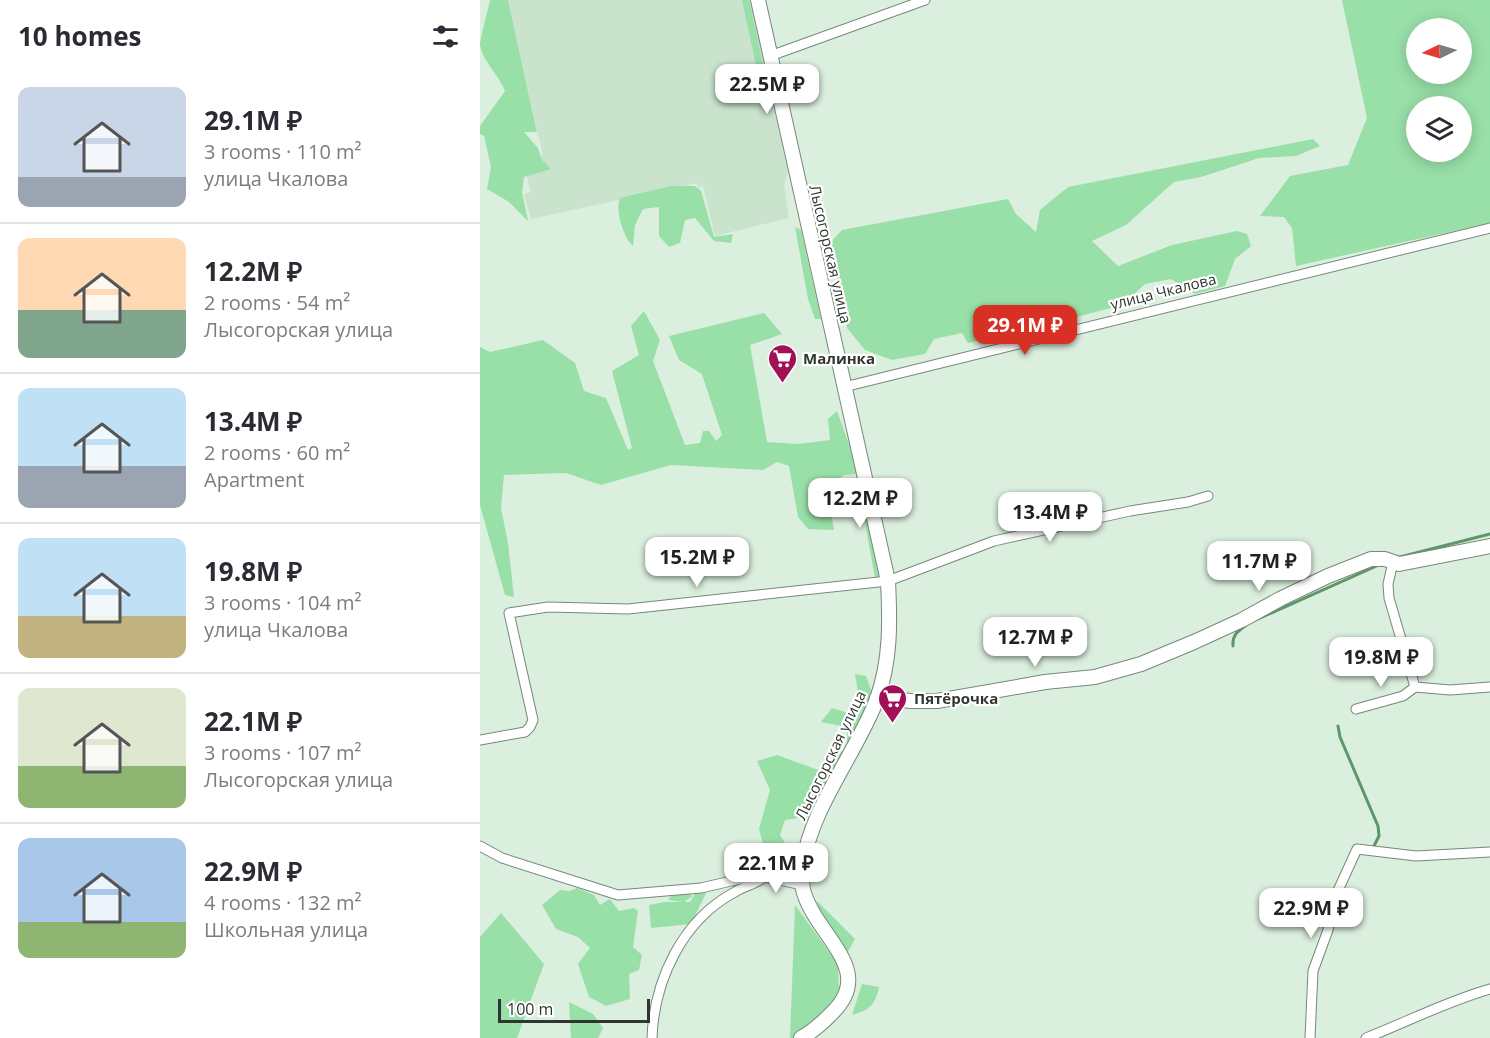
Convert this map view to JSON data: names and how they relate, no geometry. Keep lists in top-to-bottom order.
{
  "streets": {
    "street": ["Лысогорская улица", "улица Чкалова"]
  },
  "crossings": [
    ["Лысогорская улица", "улица Чкалова"]
  ],
  "places": {
    "supermarket": ["Малинка", "Пятёрочка"]
  },
  "scale_bar": "100 m",
  "north": "left",
  "page": {
    "heading": "10 homes",
    "price": [
      "22.5M ₽",
      "29.1M ₽",
      "12.2M ₽",
      "13.4M ₽",
      "15.2M ₽",
      "11.7M ₽",
      "12.7M ₽",
      "19.8M ₽",
      "22.1M ₽",
      "22.9M ₽"
    ],
    "list": [
      {
        "name": "29.1M ₽",
        "note": "3 rooms · 110 m² · улица Чкалова"
      },
      {
        "name": "12.2M ₽",
        "note": "2 rooms · 54 m² · Лысогорская улица"
      },
      {
        "name": "13.4M ₽",
        "note": "2 rooms · 60 m² · Apartment"
      },
      {
        "name": "19.8M ₽",
        "note": "3 rooms · 104 m² · улица Чкалова"
      },
      {
        "name": "22.1M ₽",
        "note": "3 rooms · 107 m² · Лысогорская улица"
      },
      {
        "name": "22.9M ₽",
        "note": "4 rooms · 132 m² · Школьная улица"
      }
    ],
    "scale": "100 m"
  }
}
